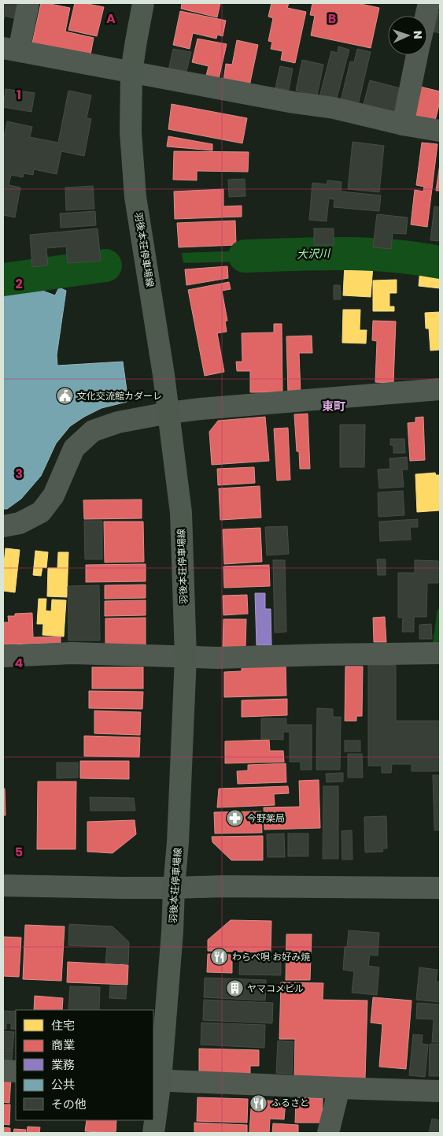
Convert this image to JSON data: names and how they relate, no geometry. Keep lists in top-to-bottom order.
{
  "streets": {
    "main road": ["羽後本荘停車場線"]
  },
  "districts": ["東町"],
  "water": ["大沢川"],
  "places": {
    "public building": ["文化交流館カダーレ"],
    "pharmacy": ["今野薬局"],
    "restaurant": ["わらべ唄 お好み焼", "ふるさと"],
    "building": ["ヤマコメビル"]
  },
  "legend": [
    "住宅",
    "商業",
    "業務",
    "公共",
    "その他"
  ],
  "north": "right",
  "grid": {
    "columns": ["A", "B"],
    "rows": [
      "1",
      "2",
      "3",
      "4",
      "5"
    ]
  }
}
